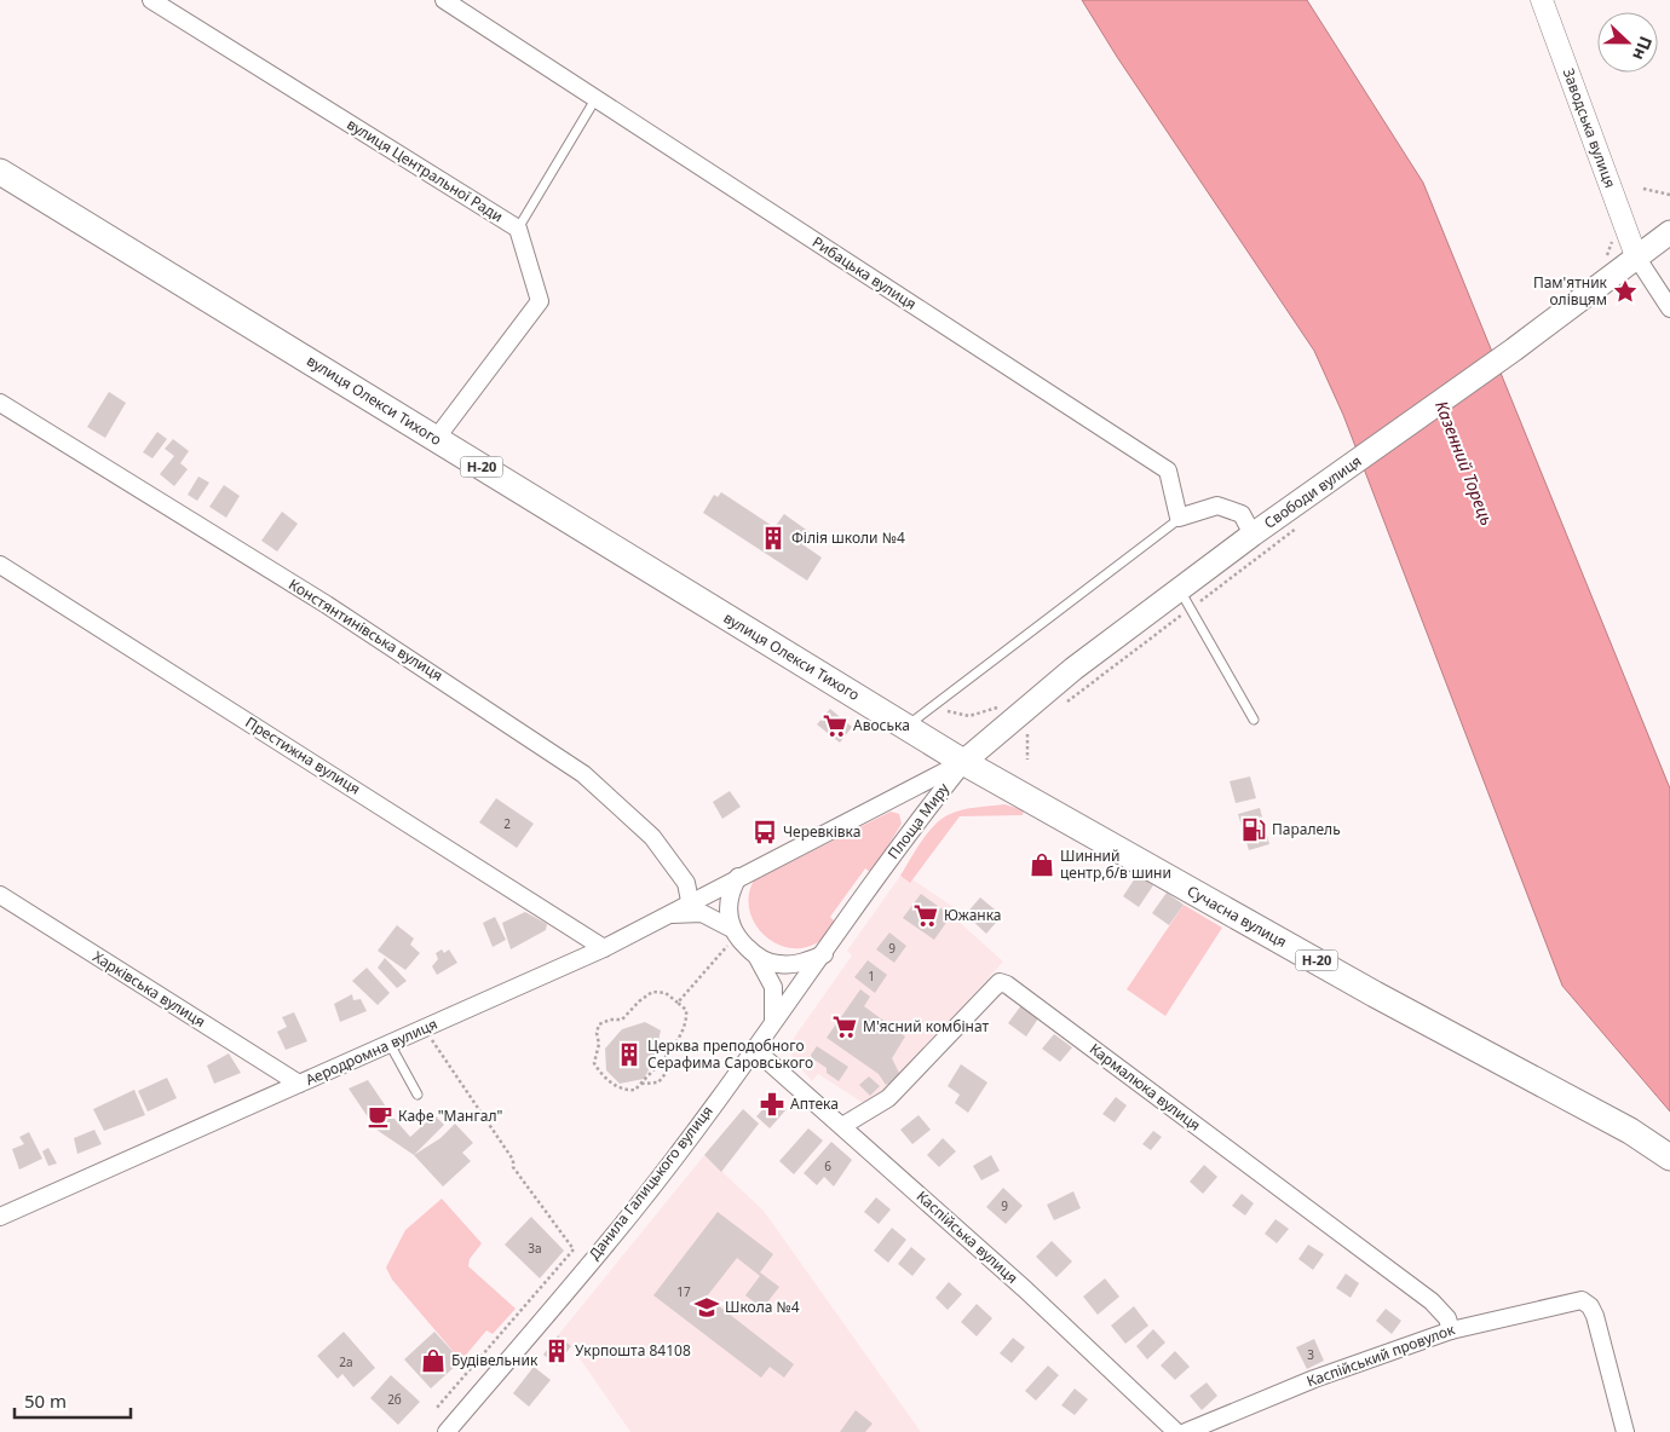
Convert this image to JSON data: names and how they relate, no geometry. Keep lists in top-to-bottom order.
{
  "streets": {
    "main road": [
      "вулиця Олекси Тихого",
      "Н-20",
      "Свободи вулиця",
      "Сучасна вулиця"
    ],
    "street": [
      "Заводська вулиця",
      "вулиця Центральної Ради",
      "Рибацька вулиця",
      "Констянтинівська вулиця",
      "Престижна вулиця",
      "Площа Миру",
      "Харківська вулиця",
      "Аеродромна вулиця",
      "Кармалюка вулиця",
      "Данила Галицького вулиця",
      "Каспійська вулиця",
      "Каспійський провулок"
    ]
  },
  "crossings": [
    ["Заводська вулиця", "Свободи вулиця"],
    ["вулиця Центральної Ради", "вулиця Олекси Тихого"],
    ["вулиця Олекси Тихого", "Свободи вулиця"],
    ["вулиця Олекси Тихого", "Площа Миру"],
    ["вулиця Олекси Тихого", "Сучасна вулиця"],
    ["Свободи вулиця", "Площа Миру"],
    ["Свободи вулиця", "Сучасна вулиця"],
    ["Констянтинівська вулиця", "Аеродромна вулиця"],
    ["Престижна вулиця", "Аеродромна вулиця"],
    ["Площа Миру", "Сучасна вулиця"],
    ["Площа Миру", "Аеродромна вулиця"],
    ["Площа Миру", "Данила Галицького вулиця"],
    ["Харківська вулиця", "Аеродромна вулиця"],
    ["Кармалюка вулиця", "Каспійська вулиця"],
    ["Кармалюка вулиця", "Каспійський провулок"],
    ["Данила Галицького вулиця", "Каспійська вулиця"]
  ],
  "water": ["Казенний Торець"],
  "places": {
    "place": ["Пам'ятник олівцям"],
    "building": ["Філія школи №4", "Церква преподобного Серафима Саровського", "Укрпошта 84108"],
    "supermarket": ["Авоська", "Южанка", "М'ясний комбінат"],
    "fuel station": ["Паралель"],
    "bus stop": ["Черевківка"],
    "shop": ["Шинний центр,б/в шини", "Будівельник"],
    "pharmacy": ["Аптека"],
    "cafe": ["Кафе \"Мангал\""],
    "school or university": ["Школа №4"]
  },
  "house_numbers": [
    "2",
    "9",
    "1",
    "6",
    "9",
    "3а",
    "17",
    "3",
    "2а",
    "2б"
  ],
  "scale_bar": "50 m",
  "north": "right"
}
